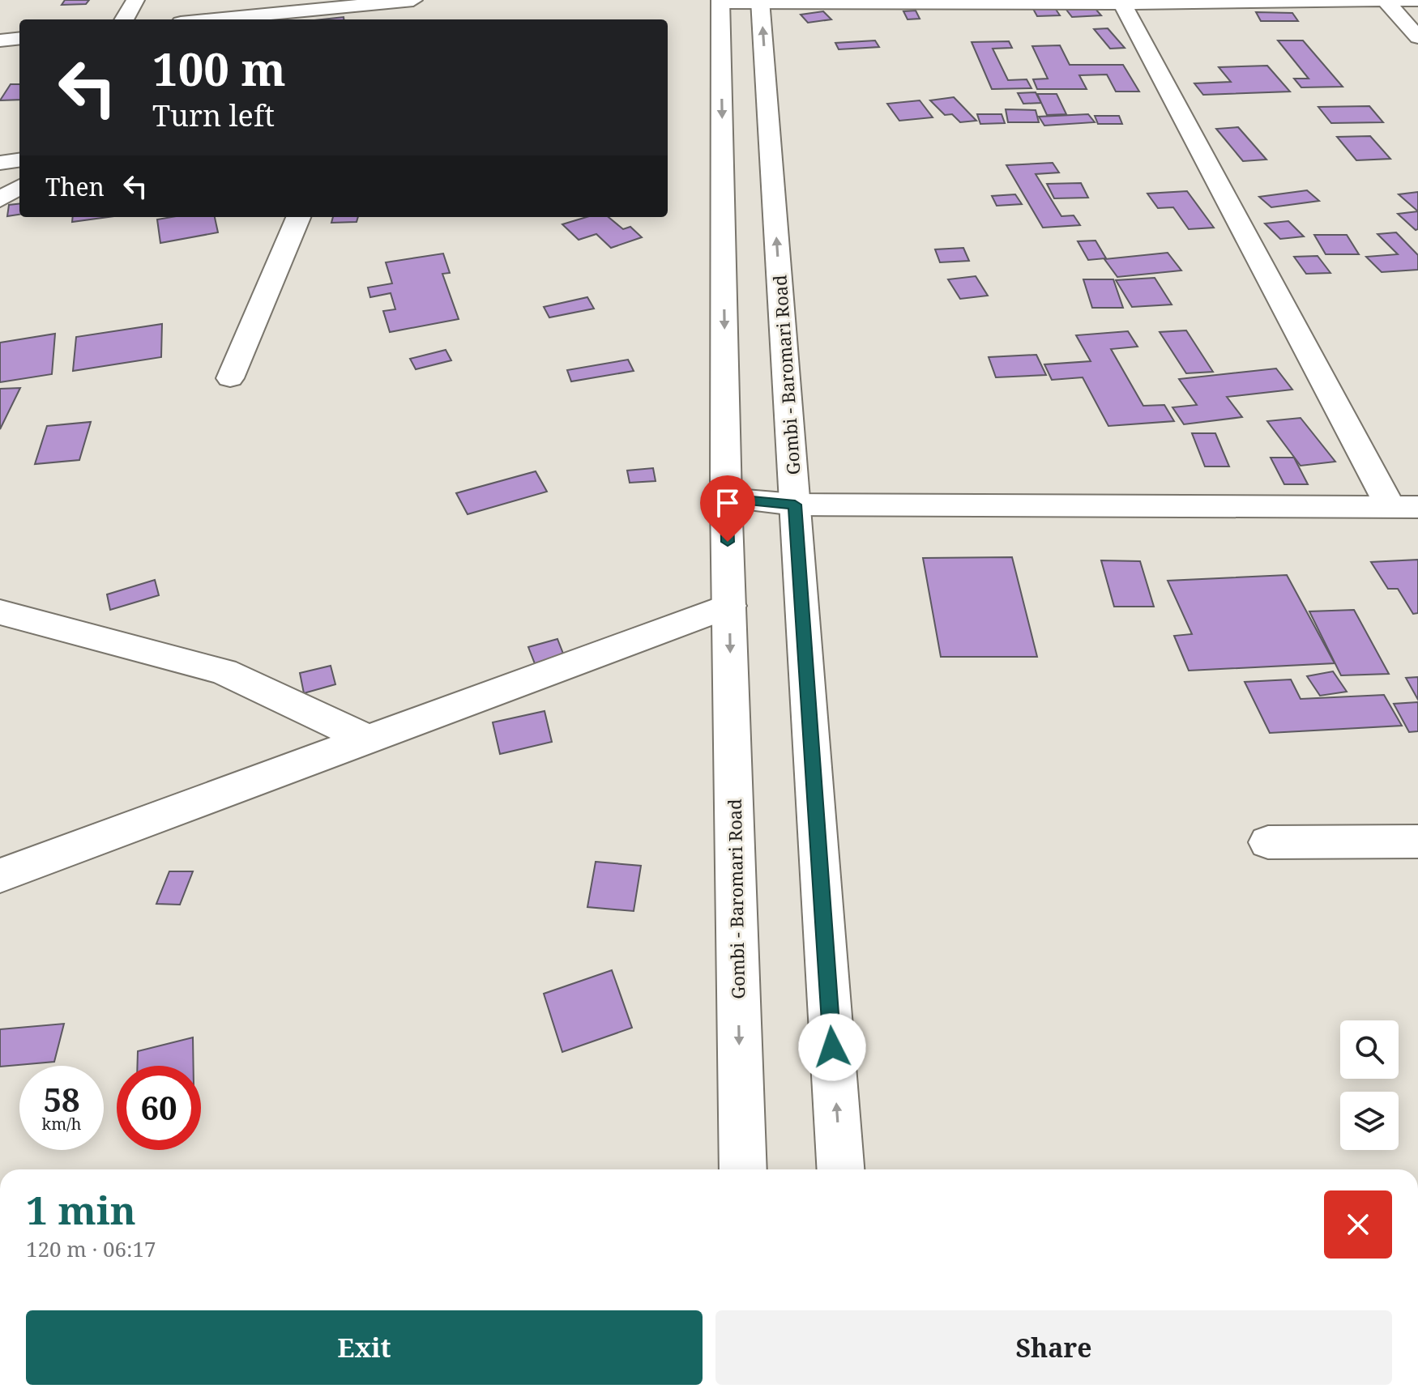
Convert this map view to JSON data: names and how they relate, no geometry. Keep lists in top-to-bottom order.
{
  "streets": {
    "street": ["Gombi - Baromari Road"]
  },
  "page": {
    "turn": ["100 m", "Turn left"],
    "then": "Then",
    "speed": "58 km/h",
    "limit": "60",
    "heading": ["1 min", "120 m · 06:17"],
    "buttons": ["Exit", "Share"]
  }
}
